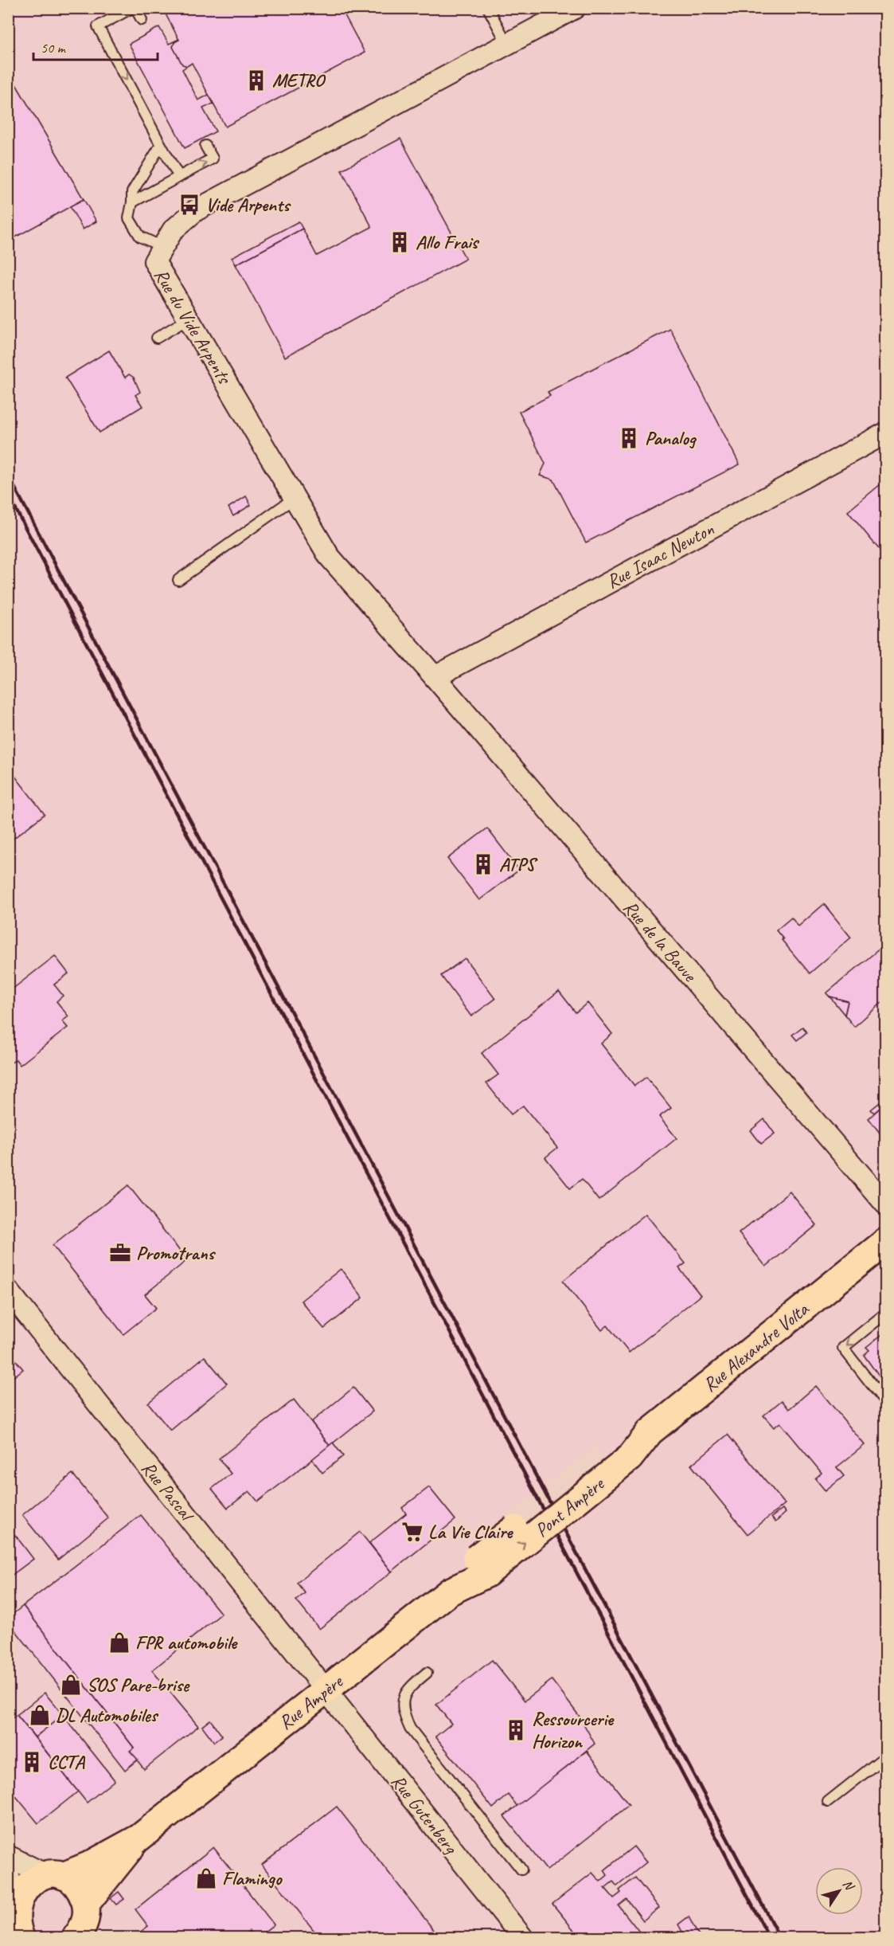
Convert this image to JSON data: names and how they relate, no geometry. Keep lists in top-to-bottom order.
{
  "streets": {
    "main road": ["Rue Alexandre Volta", "Pont Ampère", "Rue Ampère"],
    "street": [
      "Rue du Vide Arpents",
      "Rue Isaac Newton",
      "Rue de la Bauve",
      "Rue Pascal",
      "Rue Gutenberg"
    ]
  },
  "crossings": [
    ["Rue du Vide Arpents", "Rue Isaac Newton"],
    ["Rue du Vide Arpents", "Rue de la Bauve"],
    ["Rue Isaac Newton", "Rue de la Bauve"],
    ["Rue Alexandre Volta", "Pont Ampère"],
    ["Rue Pascal", "Rue Ampère"],
    ["Rue Pascal", "Rue Gutenberg"],
    ["Pont Ampère", "Rue Ampère"],
    ["Rue Ampère", "Rue Gutenberg"]
  ],
  "places": {
    "building": [
      "METRO",
      "Allo Frais",
      "Panalog",
      "ATPS",
      "Ressourcerie Horizon",
      "CCTA"
    ],
    "bus stop": ["Vide Arpents"],
    "office": ["Promotrans"],
    "supermarket": ["La Vie Claire"],
    "shop": [
      "FPR automobile",
      "SOS Pare-brise",
      "DL Automobiles",
      "Flamingo"
    ]
  },
  "scale_bar": "50 m",
  "north": "top right"
}
